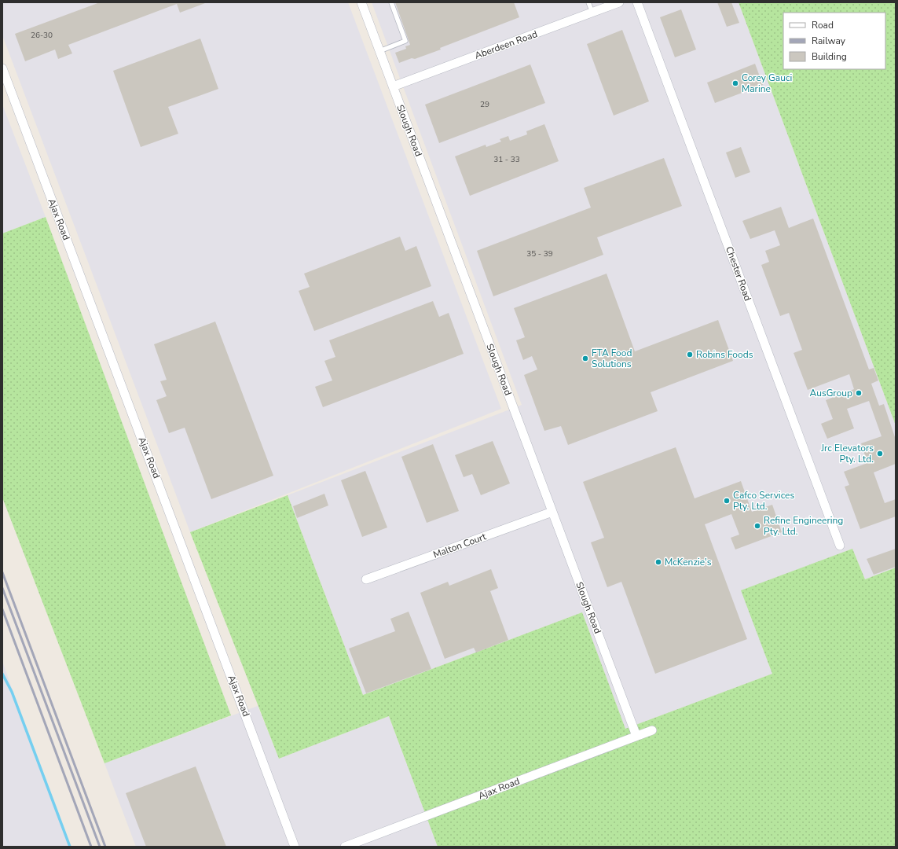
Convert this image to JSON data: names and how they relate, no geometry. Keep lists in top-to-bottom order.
{
  "streets": {
    "street": [
      "Aberdeen Road",
      "Slough Road",
      "Ajax Road",
      "Chester Road",
      "Malton Court"
    ]
  },
  "crossings": [
    ["Aberdeen Road", "Slough Road"],
    ["Slough Road", "Ajax Road"],
    ["Slough Road", "Malton Court"]
  ],
  "places": [
    "Corey Gauci Marine",
    "Robins Foods",
    "FTA Food Solutions",
    "AusGroup",
    "Jrc Elevators Pty. Ltd.",
    "Cafco Services Pty. Ltd.",
    "Refine Engineering Pty. Ltd.",
    "McKenzie's"
  ],
  "house_numbers": [
    "26-30",
    "29",
    "31 - 33",
    "35 - 39"
  ],
  "legend": ["Road", "Railway", "Building"]
}
